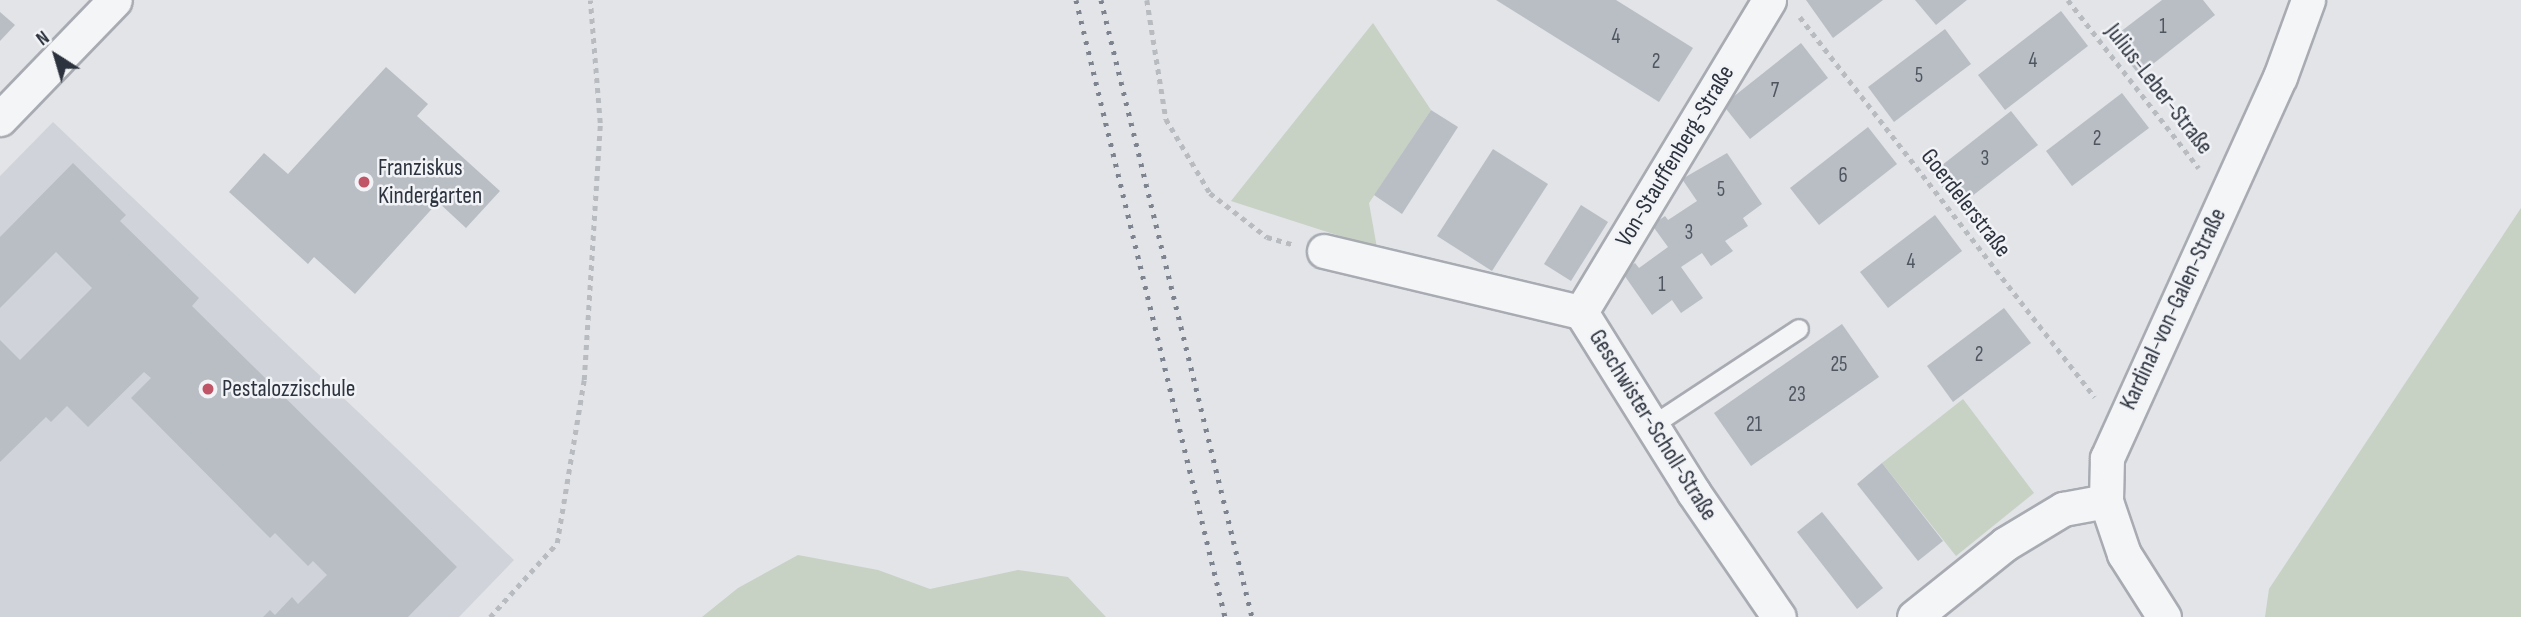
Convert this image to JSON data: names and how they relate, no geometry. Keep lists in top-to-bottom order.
{
  "streets": {
    "street": ["Von-Stauffenberg-Straße", "Kardinal-von-Galen-Straße", "Geschwister-Scholl-Straße"],
    "path": ["Julius-Leber-Straße", "Goerdelerstraße"]
  },
  "crossings": [
    ["Julius-Leber-Straße", "Kardinal-von-Galen-Straße"],
    ["Von-Stauffenberg-Straße", "Goerdelerstraße"],
    ["Von-Stauffenberg-Straße", "Geschwister-Scholl-Straße"],
    ["Goerdelerstraße", "Kardinal-von-Galen-Straße"]
  ],
  "places": ["Franziskus Kindergarten", "Pestalozzischule"],
  "house_numbers": [
    "1",
    "4",
    "4",
    "2",
    "5",
    "7",
    "2",
    "3",
    "6",
    "5",
    "3",
    "4",
    "1",
    "2",
    "25",
    "23",
    "21"
  ],
  "north": "top left"
}
